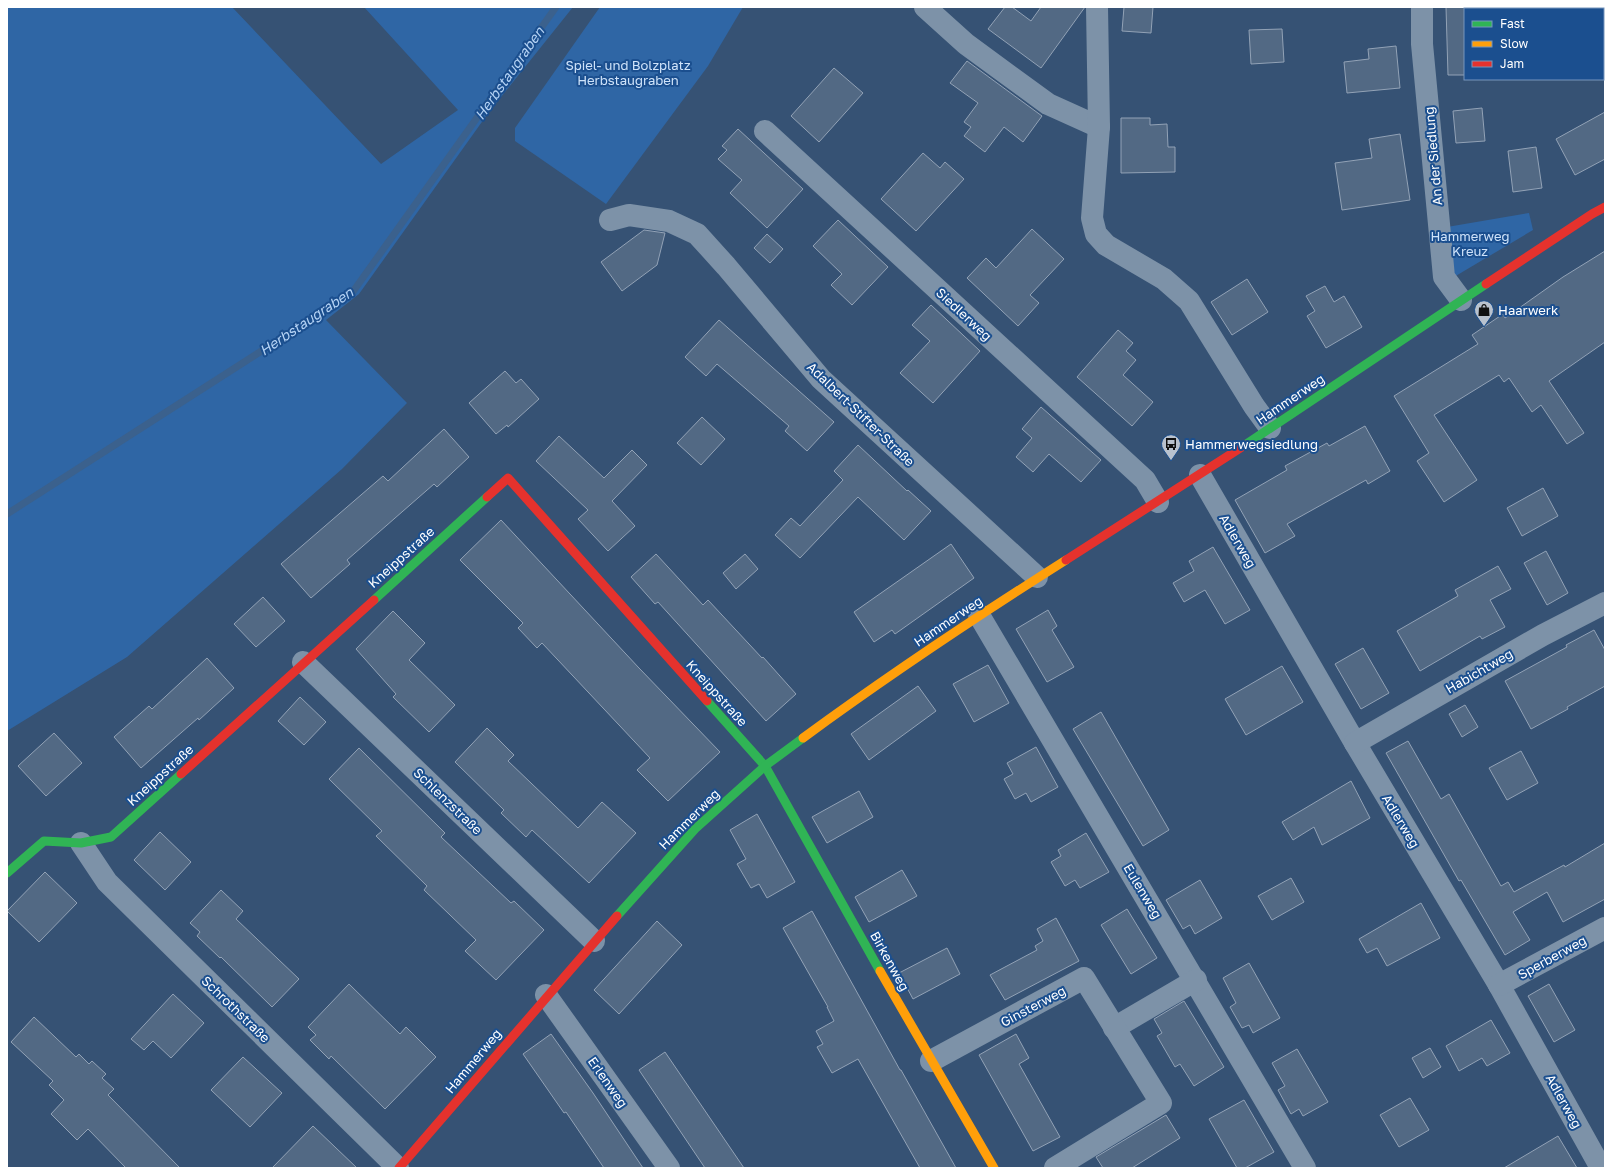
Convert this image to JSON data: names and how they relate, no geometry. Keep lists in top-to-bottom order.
{
  "streets": {
    "street": [
      "An der Siedlung",
      "Siedlerweg",
      "Hammerweg",
      "Adalbert-Stifter-Straße",
      "Adlerweg",
      "Kneippstraße",
      "Habichtweg",
      "Schlenzstraße",
      "Eulenweg",
      "Sperberweg",
      "Birkenweg",
      "Ginsterweg",
      "Schrothstraße",
      "Erlenweg"
    ]
  },
  "crossings": [
    ["An der Siedlung", "Hammerweg"],
    ["Siedlerweg", "Hammerweg"],
    ["Hammerweg", "Adalbert-Stifter-Straße"],
    ["Hammerweg", "Adlerweg"],
    ["Hammerweg", "Kneippstraße"],
    ["Hammerweg", "Schlenzstraße"],
    ["Hammerweg", "Eulenweg"],
    ["Hammerweg", "Birkenweg"],
    ["Hammerweg", "Schrothstraße"],
    ["Hammerweg", "Erlenweg"],
    ["Adlerweg", "Habichtweg"],
    ["Adlerweg", "Sperberweg"],
    ["Kneippstraße", "Schlenzstraße"],
    ["Kneippstraße", "Birkenweg"],
    ["Kneippstraße", "Schrothstraße"],
    ["Birkenweg", "Ginsterweg"]
  ],
  "water": ["Herbstaugraben"],
  "parks": ["Spiel- und Bolzplatz Herbstaugraben", "Hammerweg Kreuz"],
  "places": {
    "shop": ["Haarwerk"],
    "bus stop": ["Hammerwegsiedlung"]
  },
  "legend": ["Fast", "Slow", "Jam"]
}
